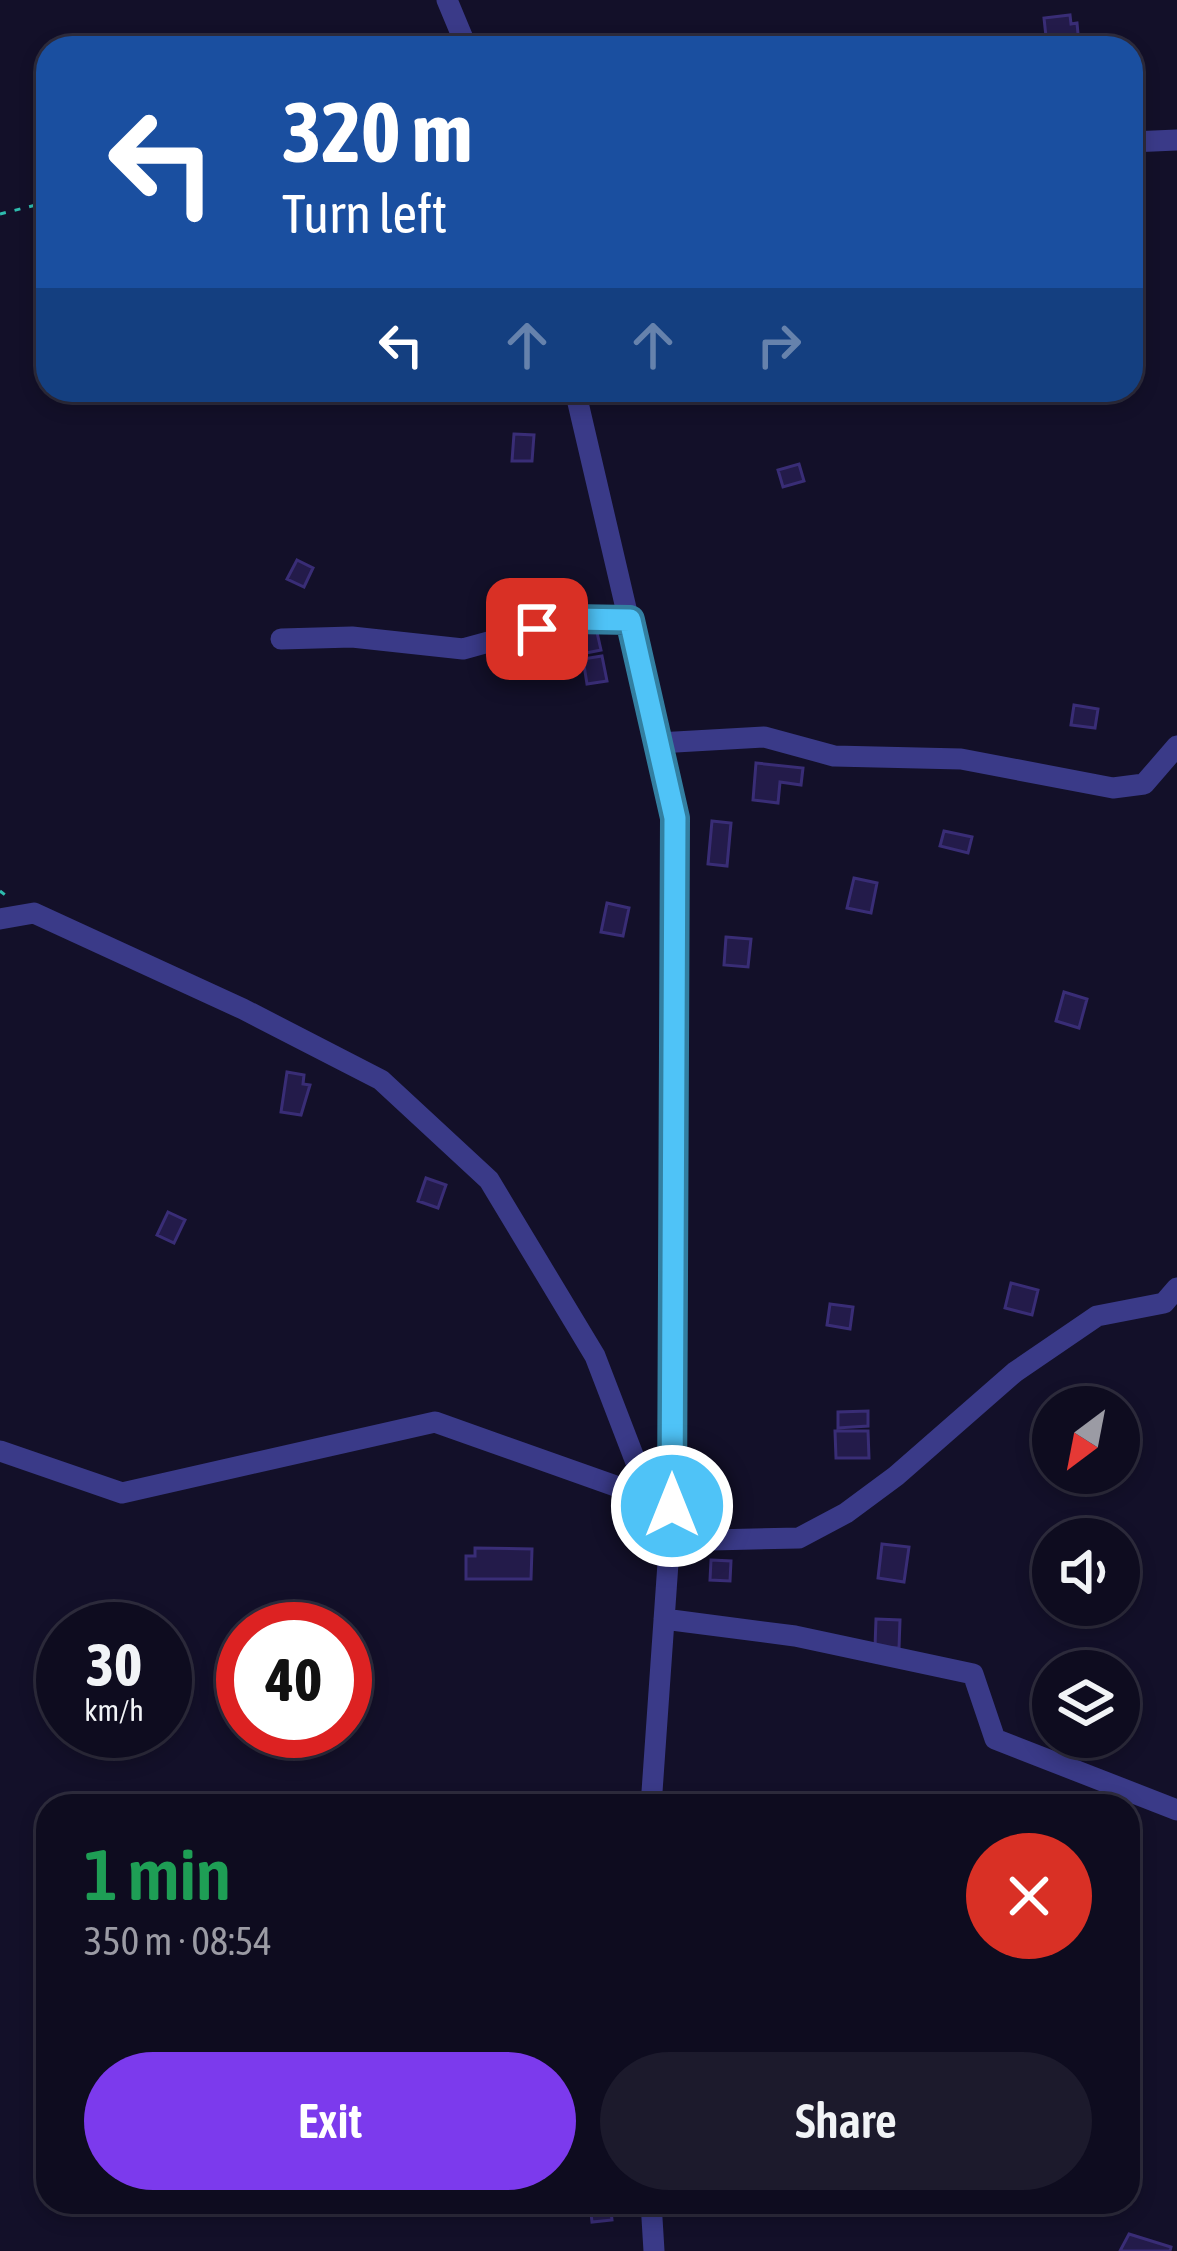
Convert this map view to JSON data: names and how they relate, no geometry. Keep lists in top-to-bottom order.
{
  "north": "bottom left",
  "page": {
    "turn": ["320 m", "Turn left"],
    "speed": "30 km/h",
    "limit": "40",
    "heading": ["1 min", "350 m · 08:54"],
    "buttons": ["Exit", "Share"]
  }
}
